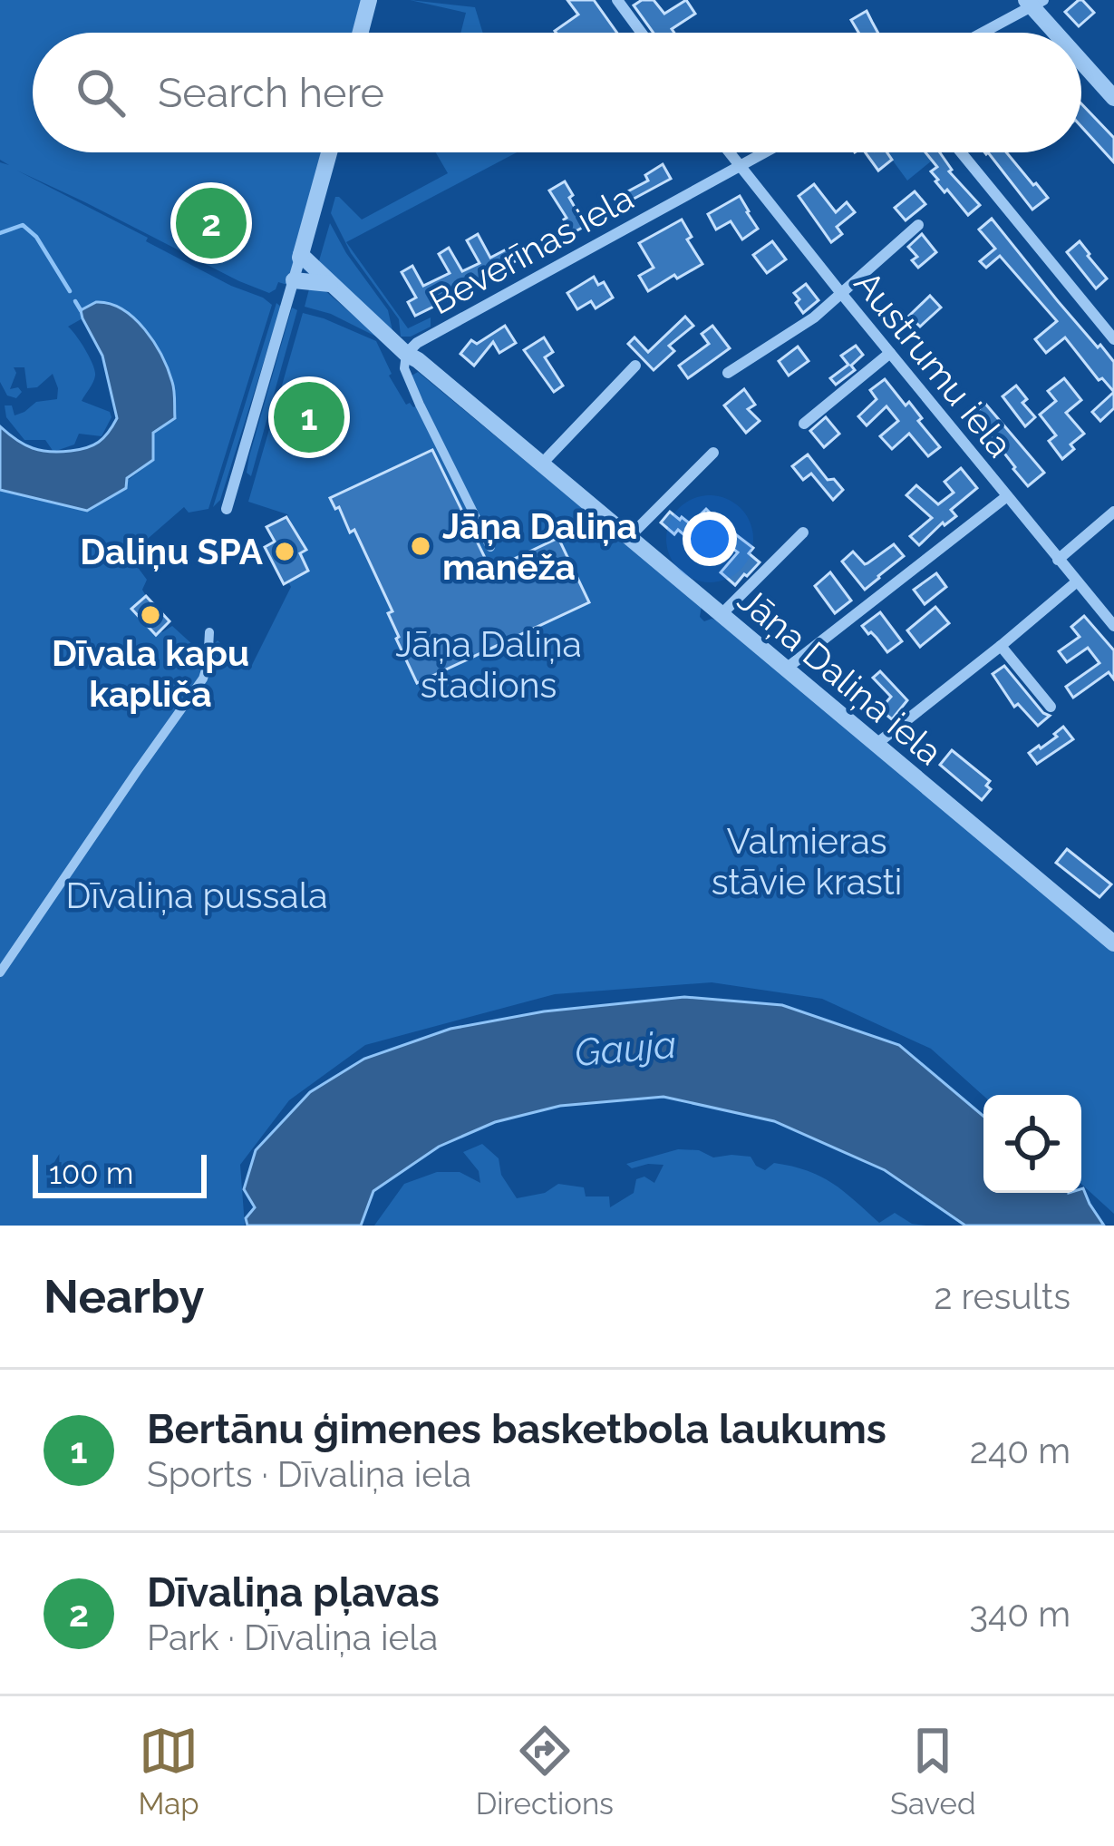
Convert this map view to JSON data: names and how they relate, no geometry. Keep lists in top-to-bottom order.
{
  "streets": {
    "street": ["Beverīnas iela", "Austrumu iela", "Jāņa Daliņa iela"]
  },
  "crossings": [
    ["Beverīnas iela", "Austrumu iela"],
    ["Beverīnas iela", "Jāņa Daliņa iela"]
  ],
  "water": ["Gauja"],
  "parks": ["Jāņa Daliņa stadions", "Valmieras stāvie krasti", "Dīvaliņa pussala"],
  "places": ["Jāņa Daliņa manēža", "Daliņu SPA", "Dīvala kapu kapliča"],
  "scale_bar": "100 m",
  "page": {
    "search": "Search here",
    "pins": ["2", "1"],
    "scale": "100 m",
    "heading": ["Nearby", "2 results"],
    "list": [
      {
        "mark": "1",
        "name": "Bertānu ģimenes basketbola laukums",
        "note": "Sports · Dīvaliņa iela",
        "value": "240 m"
      },
      {
        "mark": "2",
        "name": "Dīvaliņa pļavas",
        "note": "Park · Dīvaliņa iela",
        "value": "340 m"
      }
    ],
    "nav": ["Map", "Directions", "Saved"]
  }
}
